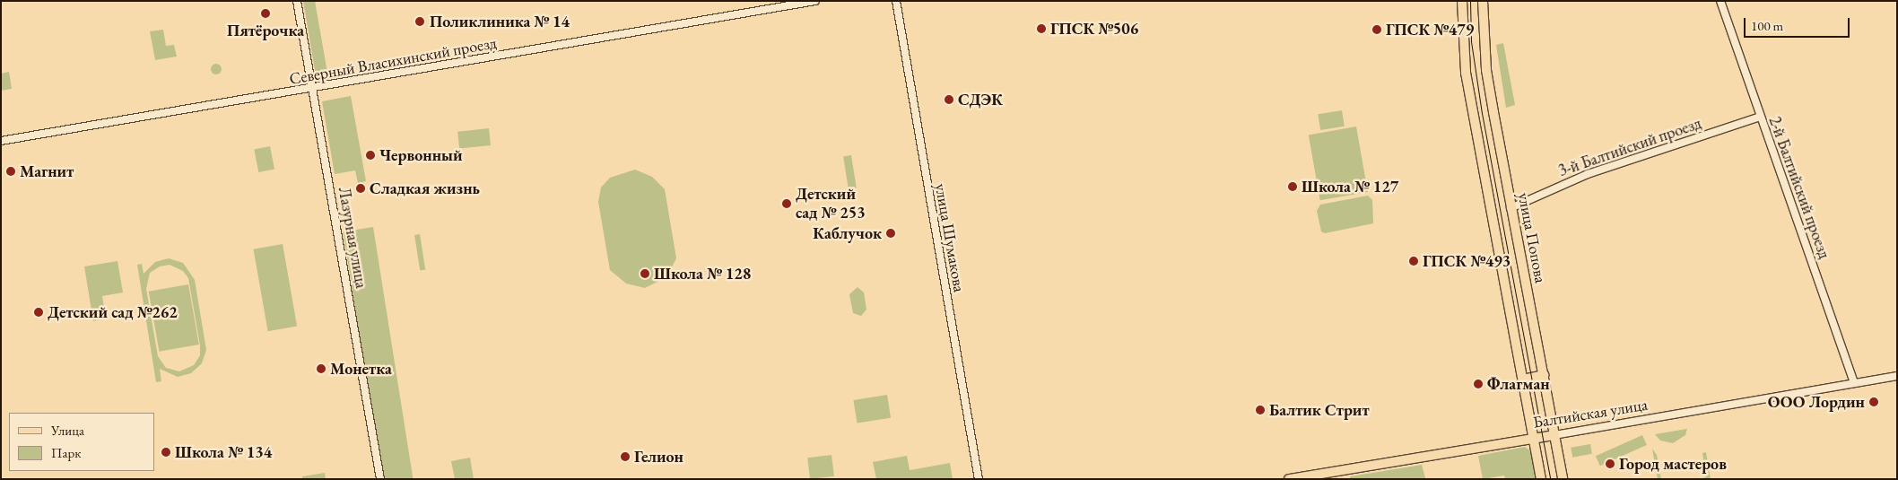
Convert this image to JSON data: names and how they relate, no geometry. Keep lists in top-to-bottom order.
{
  "streets": {
    "main road": ["улица Попова", "Балтийская улица"],
    "street": [
      "Северный Власихинский проезд",
      "3-й Балтийский проезд",
      "2-й Балтийский проезд",
      "Лазурная улица",
      "улица Шумакова"
    ]
  },
  "crossings": [
    ["Северный Власихинский проезд", "Лазурная улица"],
    ["3-й Балтийский проезд", "2-й Балтийский проезд"],
    ["3-й Балтийский проезд", "улица Попова"],
    ["2-й Балтийский проезд", "Балтийская улица"],
    ["улица Попова", "Балтийская улица"]
  ],
  "places": [
    "Пятёрочка",
    "Поликлиника № 14",
    "ГПСК №506",
    "ГПСК №479",
    "СДЭК",
    "Червонный",
    "Магнит",
    "Школа № 127",
    "Сладкая жизнь",
    "Детский сад № 253",
    "Каблучок",
    "ГПСК №493",
    "Школа № 128",
    "Детский сад №262",
    "Монетка",
    "Флагман",
    "ООО Лордин",
    "Балтик Стрит",
    "Школа № 134",
    "Гелион",
    "Город мастеров"
  ],
  "legend": ["Улица", "Парк"],
  "scale_bar": "100 m"
}
